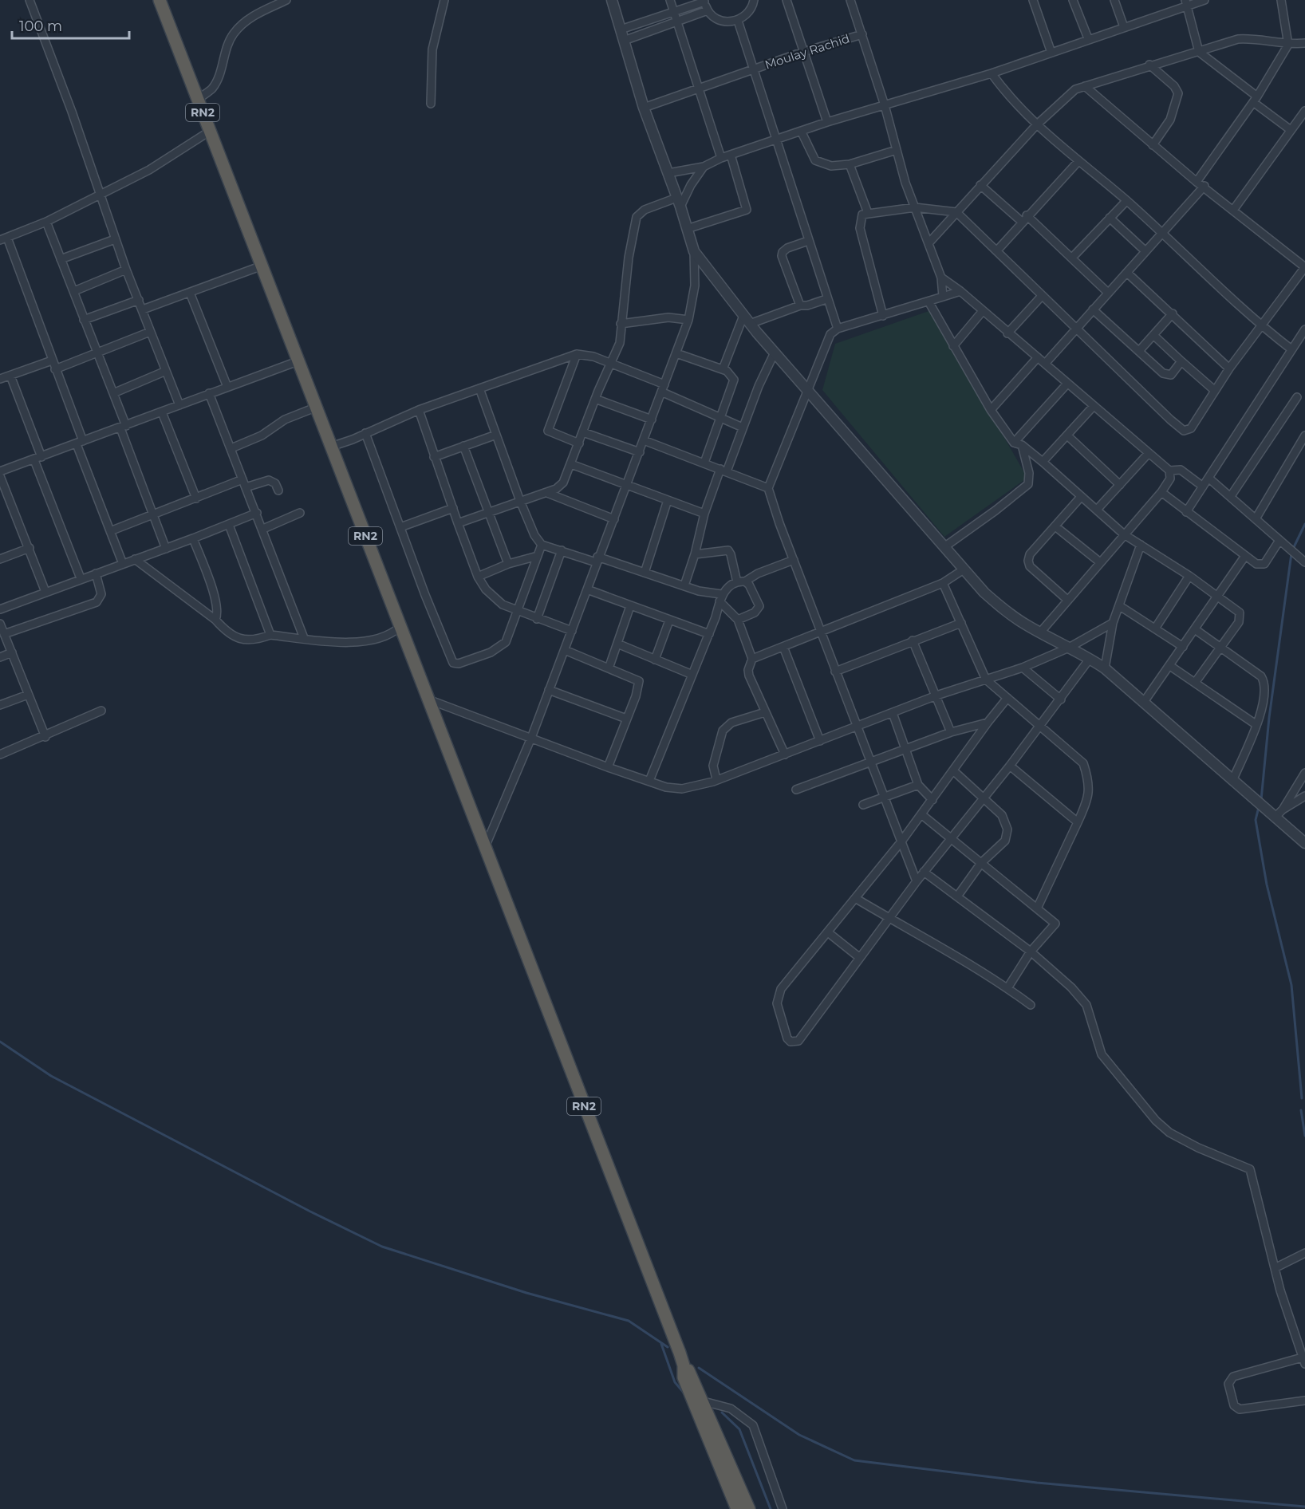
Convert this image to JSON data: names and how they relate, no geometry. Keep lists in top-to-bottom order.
{
  "streets": {
    "highway": ["RN2"],
    "street": ["Moulay Rachid"]
  },
  "scale_bar": "100 m"
}
